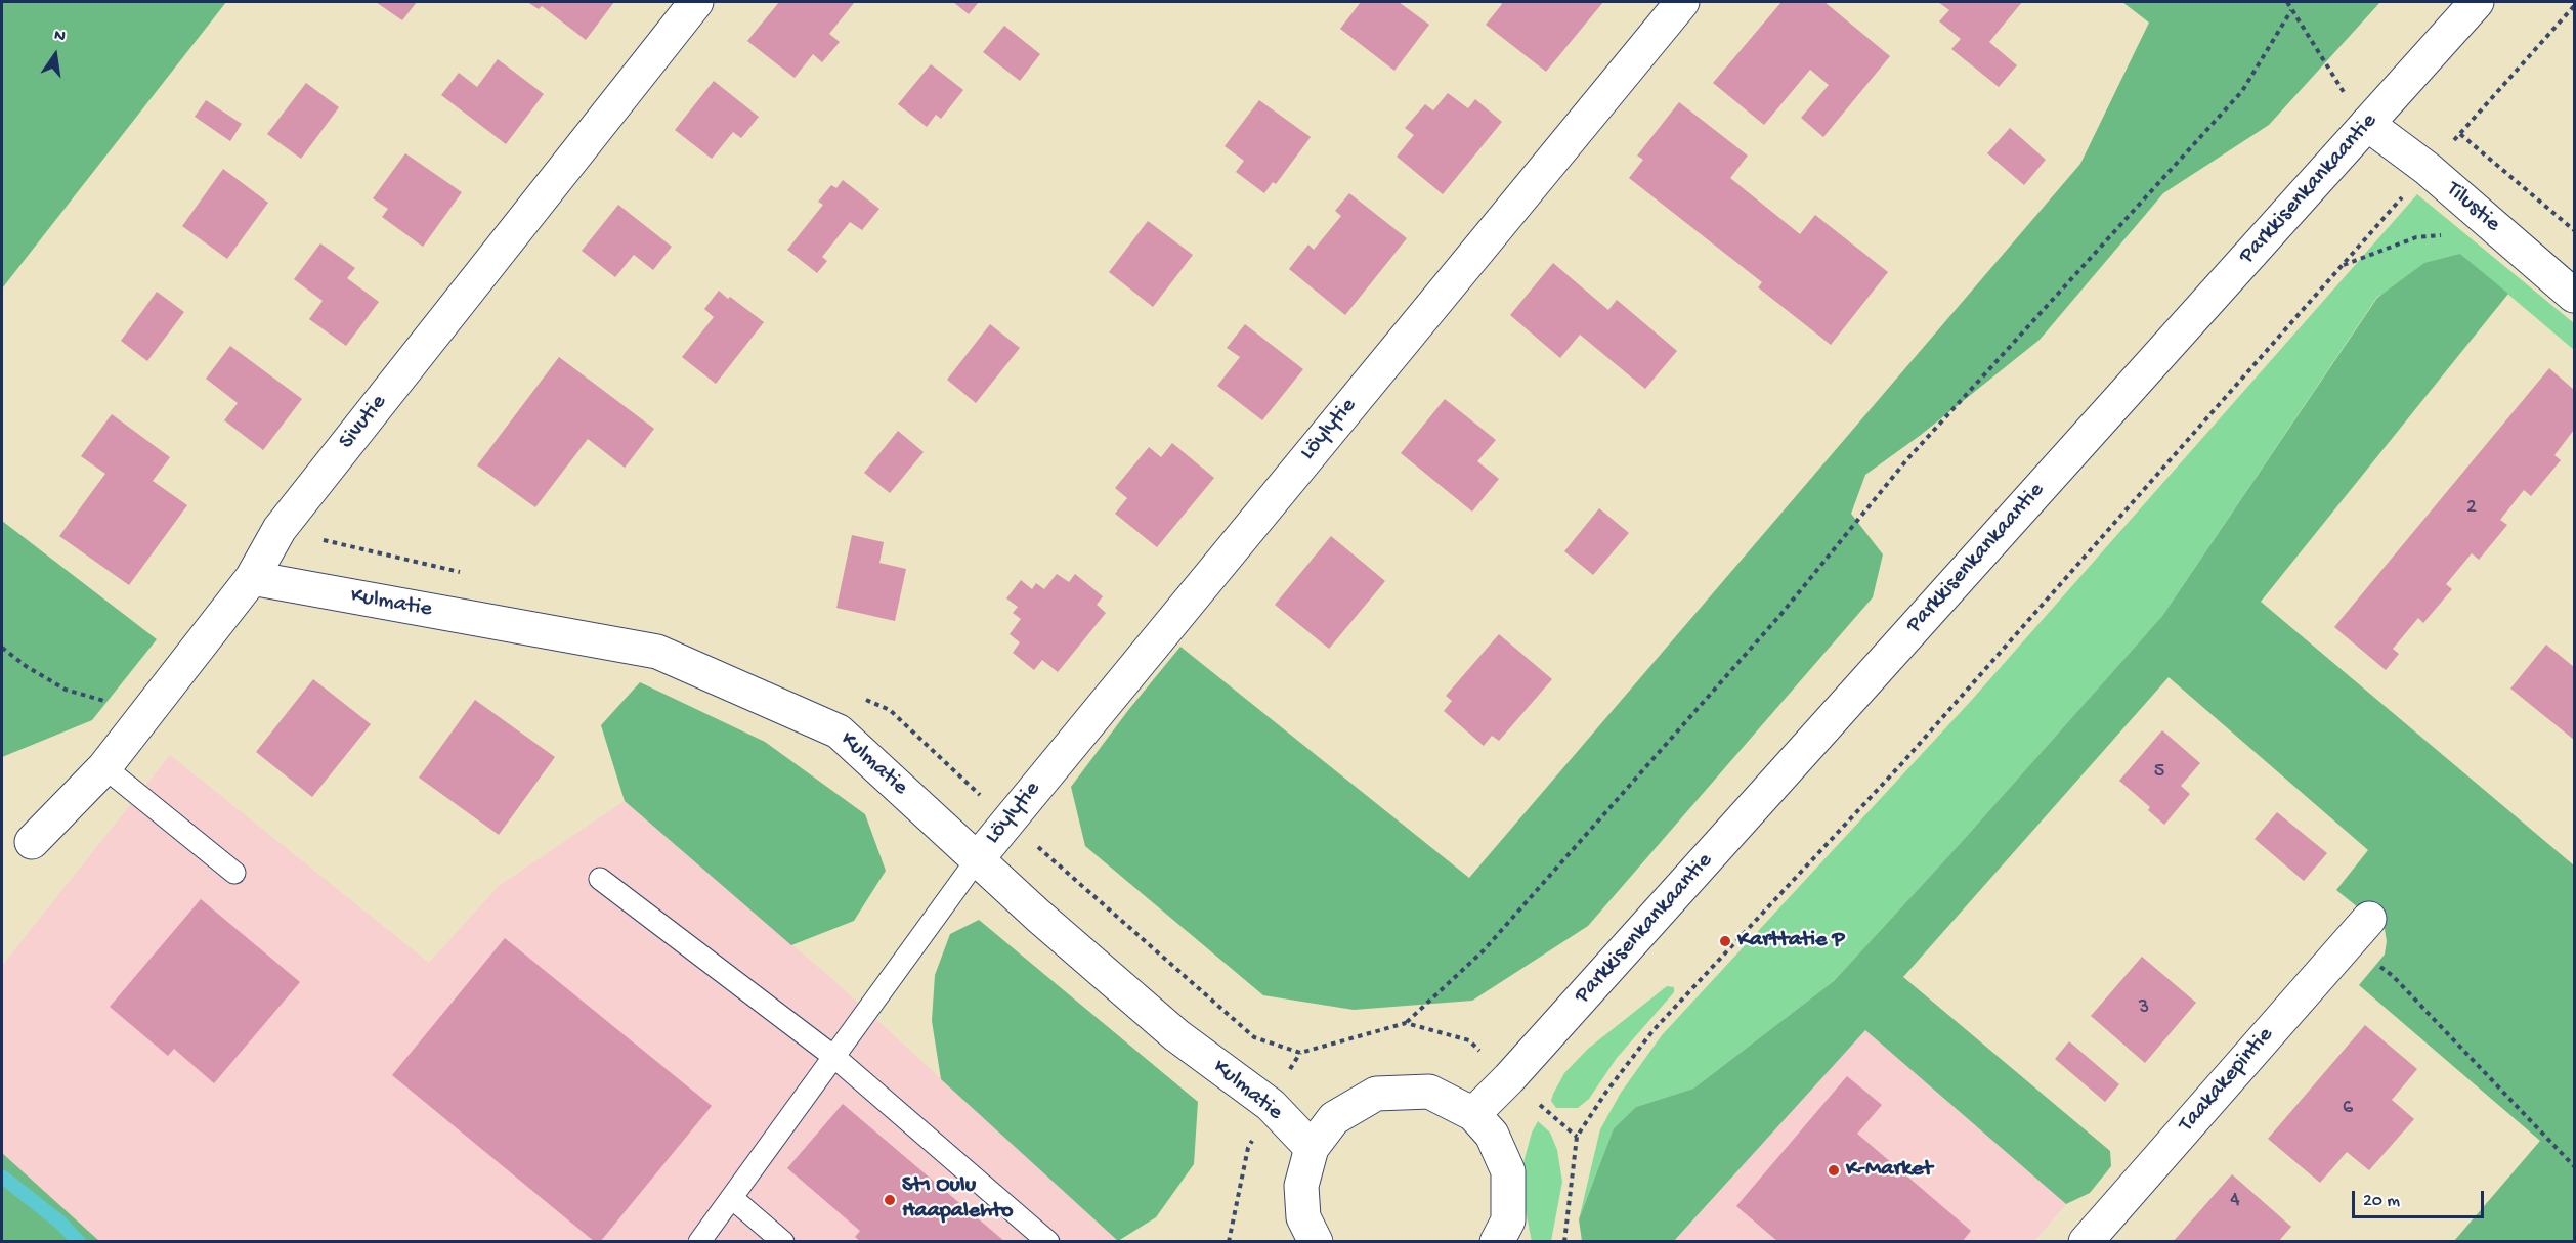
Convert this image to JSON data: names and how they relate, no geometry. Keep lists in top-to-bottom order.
{
  "streets": {
    "street": [
      "Parkkisenkankaantie",
      "Tilustie",
      "Sivutie",
      "Löylytie",
      "Kulmatie",
      "Taakakepintie"
    ]
  },
  "crossings": [
    ["Parkkisenkankaantie", "Tilustie"],
    ["Sivutie", "Kulmatie"],
    ["Löylytie", "Kulmatie"]
  ],
  "places": ["Karttatie P", "K-Market", "St1 Oulu Haapalehto"],
  "house_numbers": [
    "2",
    "5",
    "3",
    "6",
    "4"
  ],
  "scale_bar": "20 m",
  "north": "top"
}
